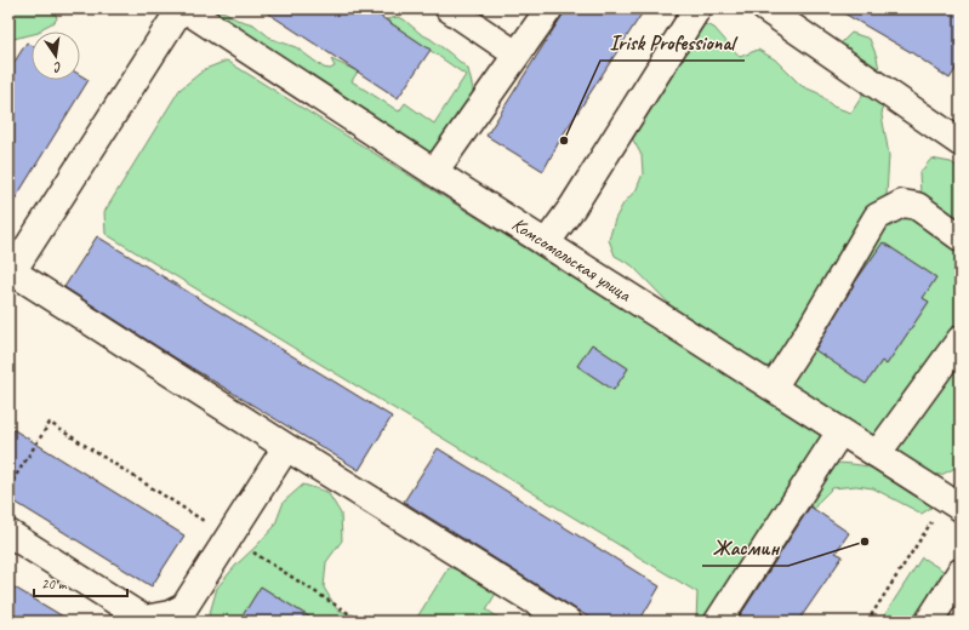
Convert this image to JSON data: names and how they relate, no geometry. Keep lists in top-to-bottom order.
{
  "streets": {
    "street": ["Комсомольская улица"]
  },
  "places": ["Irisk Professional", "Жасмин"],
  "scale_bar": "20 m",
  "north": "bottom"
}
